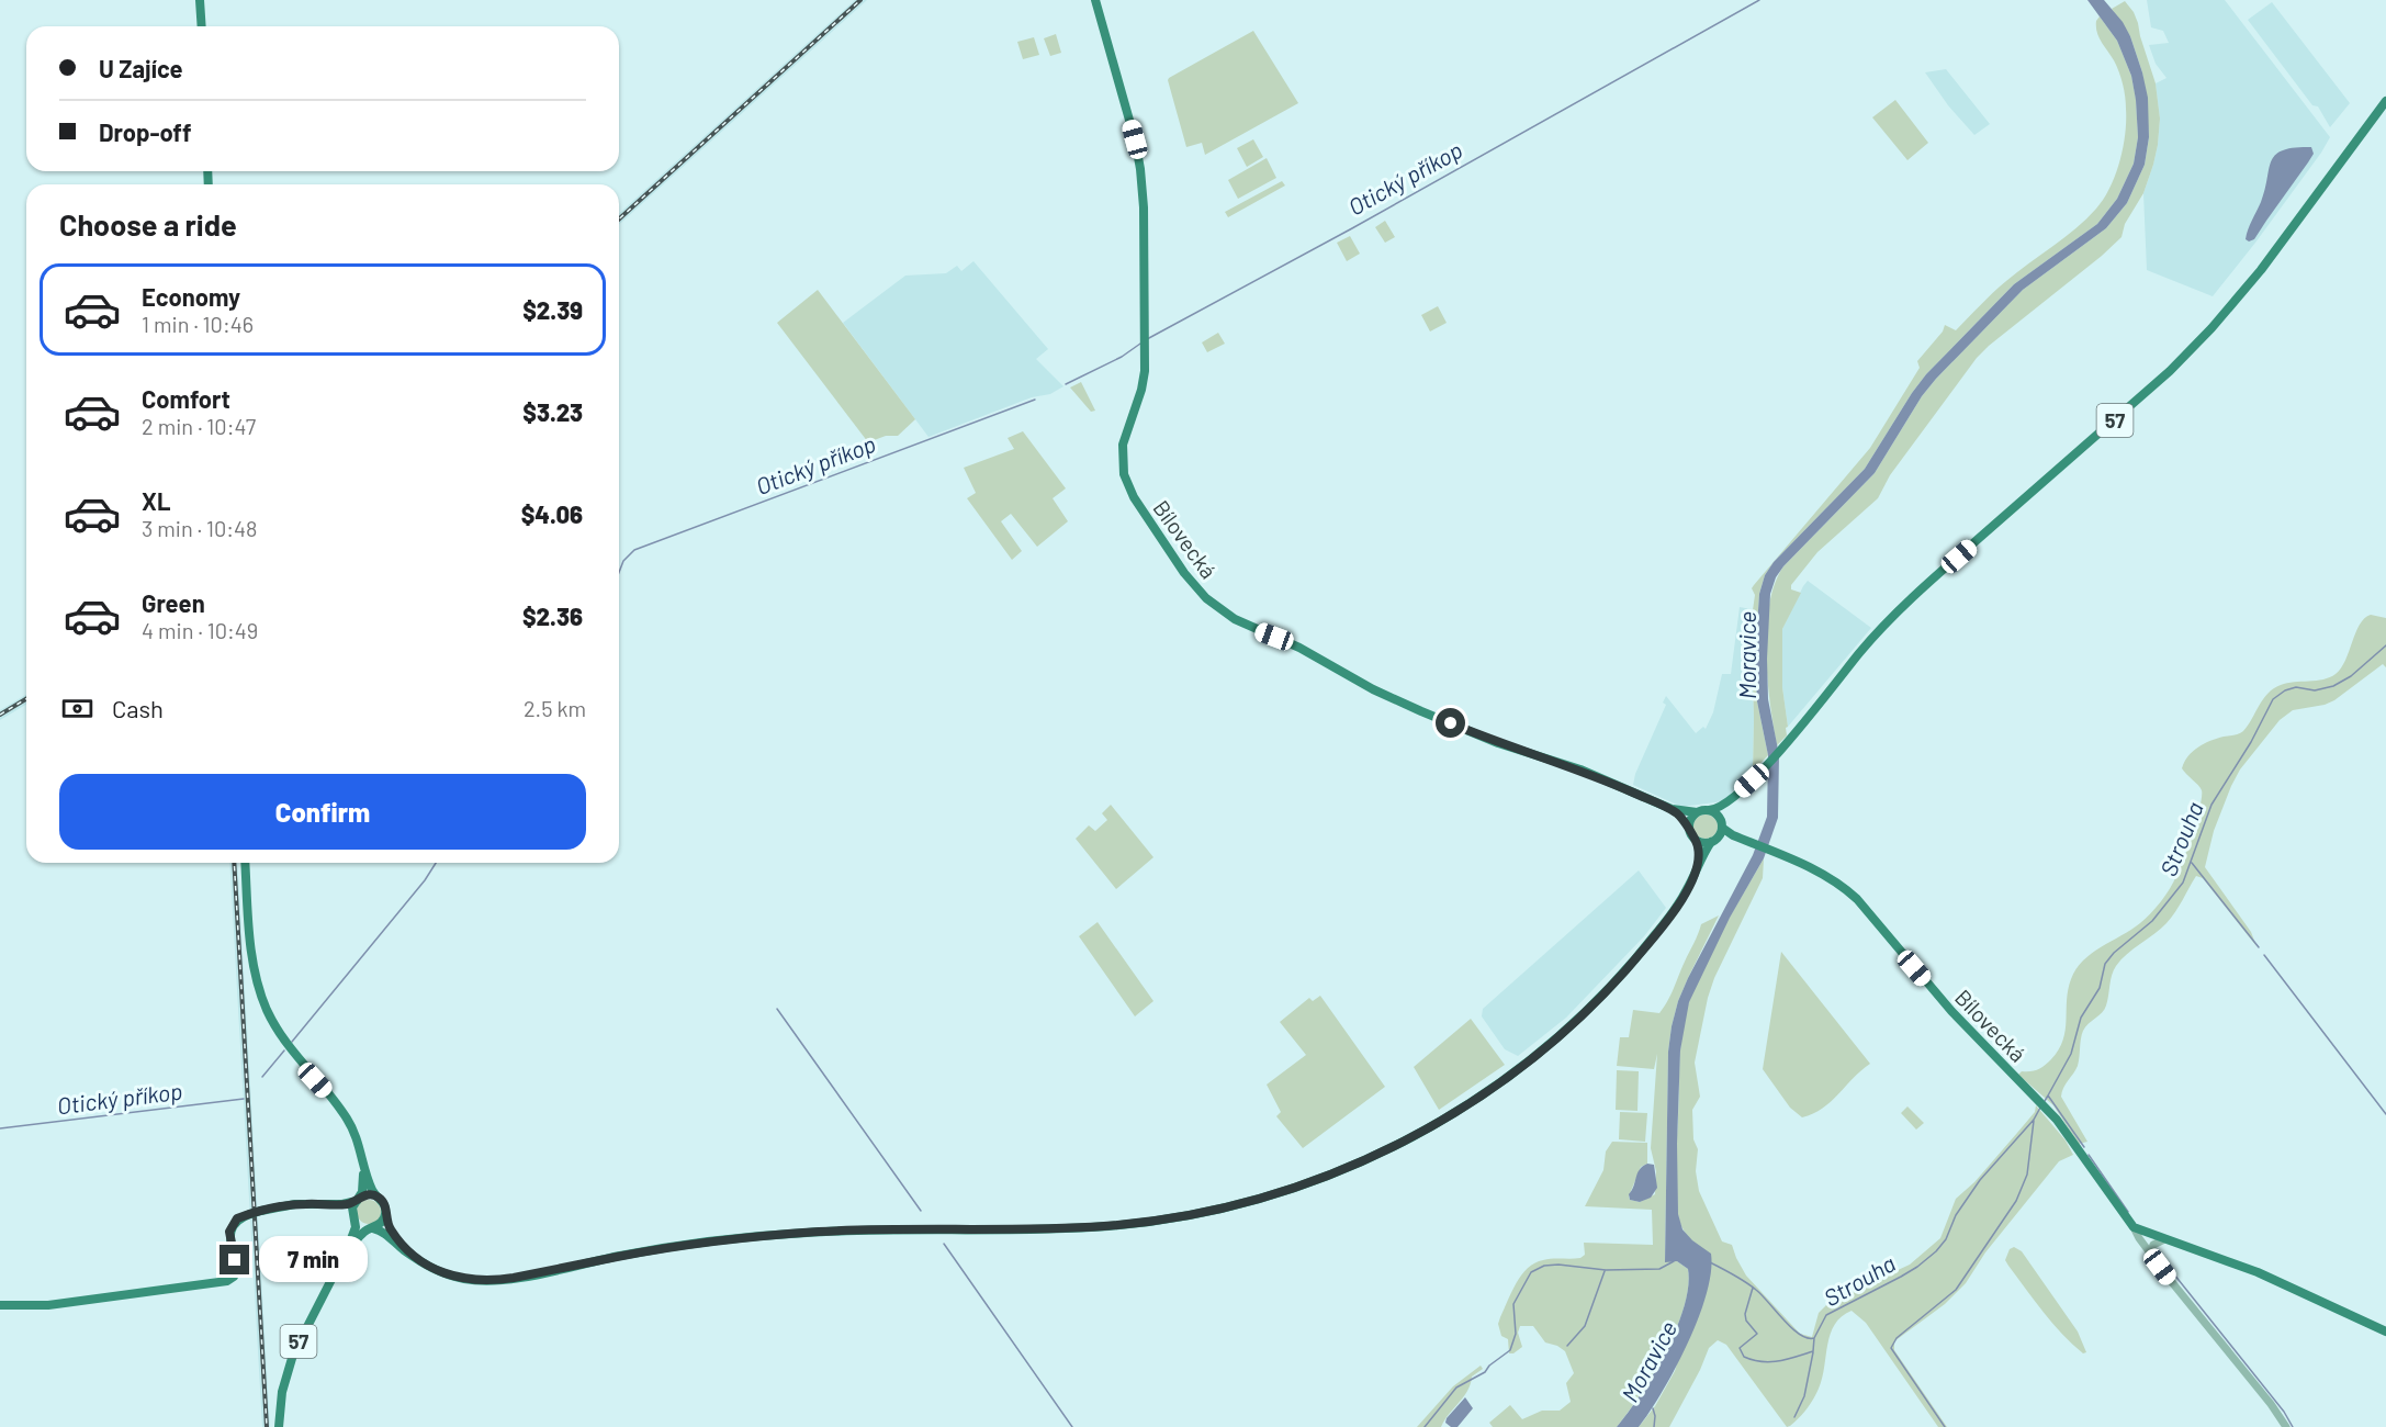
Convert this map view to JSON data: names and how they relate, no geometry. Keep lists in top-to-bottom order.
{
  "streets": {
    "main road": ["57", "Bílovecká"]
  },
  "crossings": [
    ["57", "Bílovecká"]
  ],
  "water": ["Otický příkop", "Moravice", "Strouha"],
  "page": {
    "banner": ["U Zajíce", "Drop-off"],
    "heading": "Choose a ride",
    "list": [
      {
        "name": "Economy",
        "note": "1 min · 10:46",
        "value": "$2.39"
      },
      {
        "name": "Comfort",
        "note": "2 min · 10:47",
        "value": "$3.23"
      },
      {
        "name": "XL",
        "note": "3 min · 10:48",
        "value": "$4.06"
      },
      {
        "name": "Green",
        "note": "4 min · 10:49",
        "value": "$2.36"
      }
    ],
    "pay": ["Cash", "2.5 km"],
    "buttons": "Confirm",
    "bubble": "7 min"
  }
}
